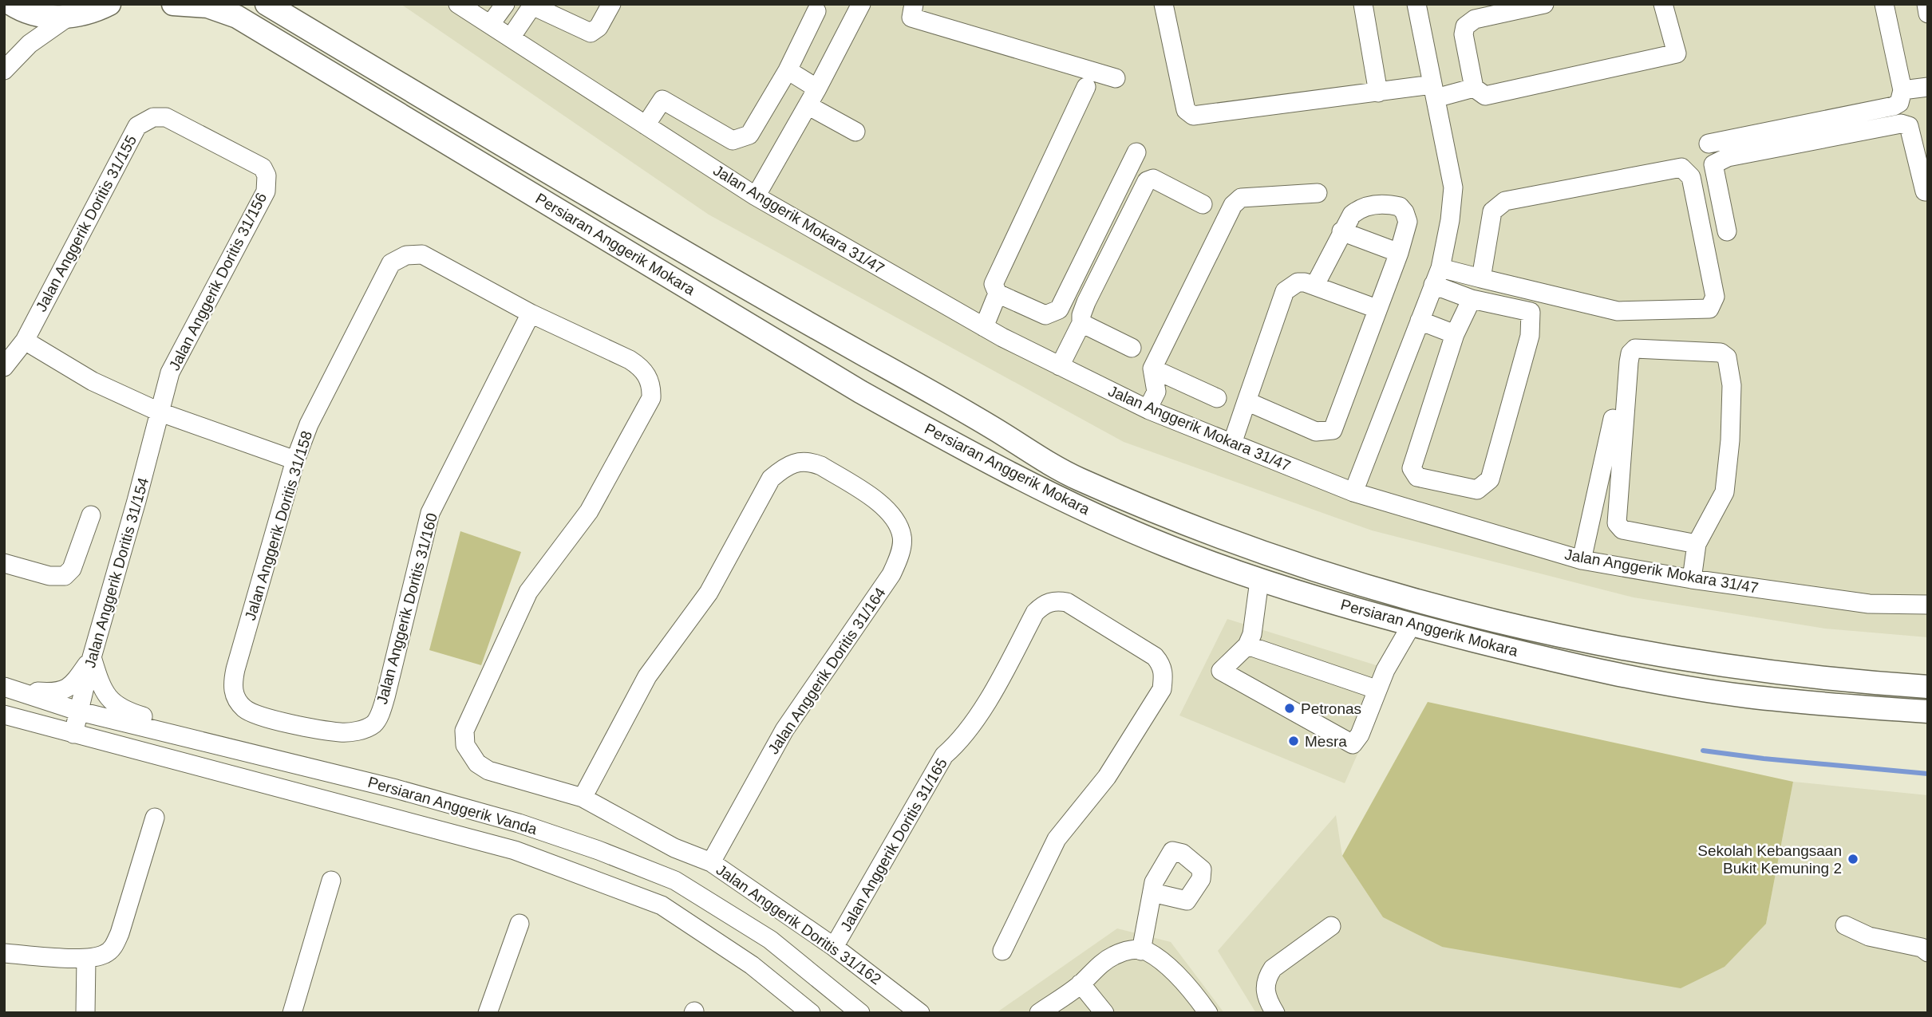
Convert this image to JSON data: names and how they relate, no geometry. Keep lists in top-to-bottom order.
{
  "streets": {
    "main road": ["Persiaran Anggerik Mokara"],
    "street": [
      "Jalan Anggerik Mokara 31/47",
      "Jalan Anggerik Doritis 31/155",
      "Jalan Anggerik Doritis 31/156",
      "Jalan Anggerik Doritis 31/158",
      "Jalan Anggerik Doritis 31/154",
      "Jalan Anggerik Doritis 31/160",
      "Jalan Anggerik Doritis 31/164",
      "Persiaran Anggerik Vanda",
      "Jalan Anggerik Doritis 31/165",
      "Jalan Anggerik Doritis 31/162"
    ]
  },
  "crossings": [
    ["Jalan Anggerik Doritis 31/155", "Jalan Anggerik Doritis 31/156"],
    ["Jalan Anggerik Doritis 31/156", "Jalan Anggerik Doritis 31/154"],
    ["Jalan Anggerik Doritis 31/158", "Jalan Anggerik Doritis 31/160"],
    ["Jalan Anggerik Doritis 31/158", "Jalan Anggerik Doritis 31/162"],
    ["Jalan Anggerik Doritis 31/154", "Persiaran Anggerik Vanda"],
    ["Jalan Anggerik Doritis 31/160", "Jalan Anggerik Doritis 31/162"],
    ["Jalan Anggerik Doritis 31/164", "Jalan Anggerik Doritis 31/162"],
    ["Jalan Anggerik Doritis 31/165", "Jalan Anggerik Doritis 31/162"]
  ],
  "places": ["Petronas", "Mesra", "Sekolah Kebangsaan Bukit Kemuning 2"]
}
